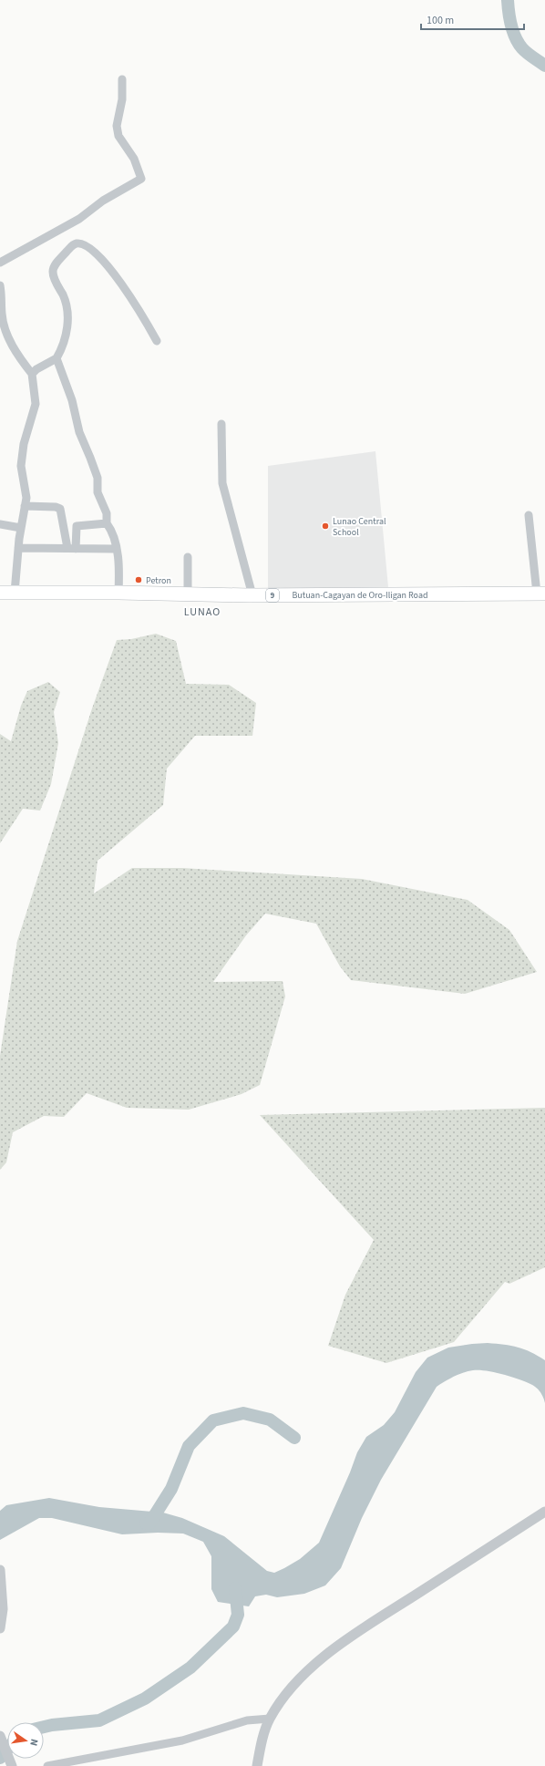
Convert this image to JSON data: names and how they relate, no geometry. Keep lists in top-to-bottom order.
{
  "streets": {
    "highway": ["Butuan-Cagayan de Oro-Iligan Road", "9"]
  },
  "districts": ["LUNAO"],
  "places": ["Lunao Central School", "Petron"],
  "scale_bar": "100 m",
  "north": "right"
}
